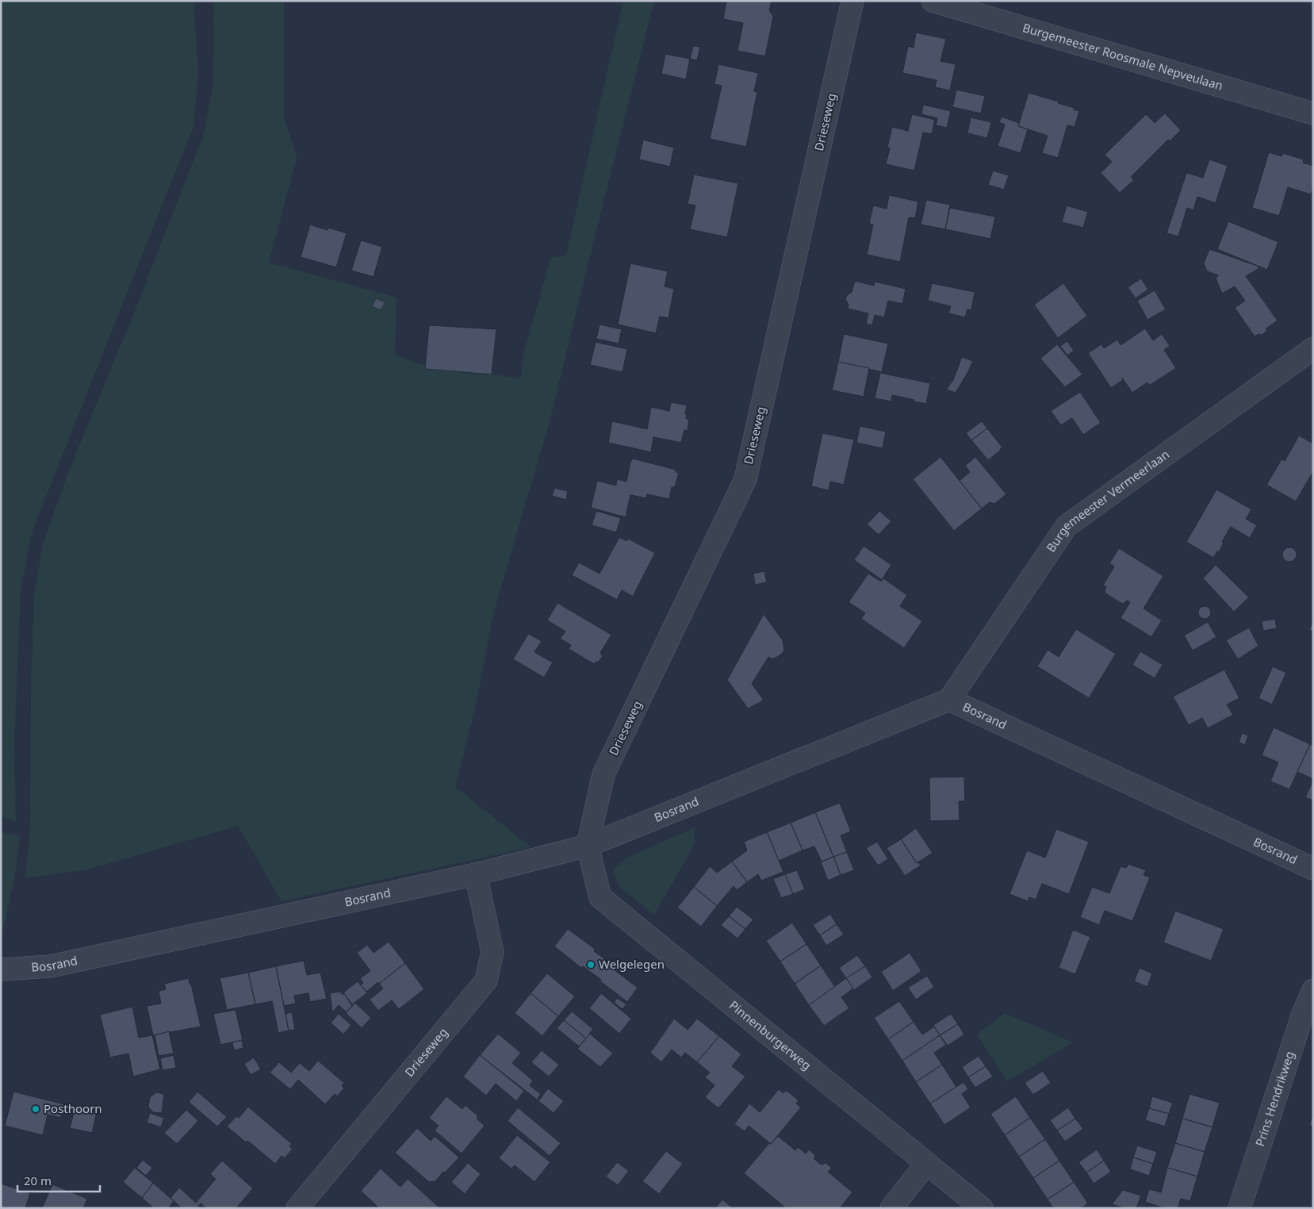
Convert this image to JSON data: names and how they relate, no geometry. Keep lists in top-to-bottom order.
{
  "streets": {
    "street": [
      "Burgemeester Roosmale Nepveulaan",
      "Drieseweg",
      "Burgemeester Vermeerlaan",
      "Bosrand",
      "Pinnenburgerweg",
      "Prins Hendrikweg"
    ]
  },
  "crossings": [
    ["Drieseweg", "Bosrand"],
    ["Drieseweg", "Pinnenburgerweg"],
    ["Burgemeester Vermeerlaan", "Bosrand"],
    ["Bosrand", "Pinnenburgerweg"]
  ],
  "places": ["Welgelegen", "Posthoorn"],
  "scale_bar": "20 m"
}
